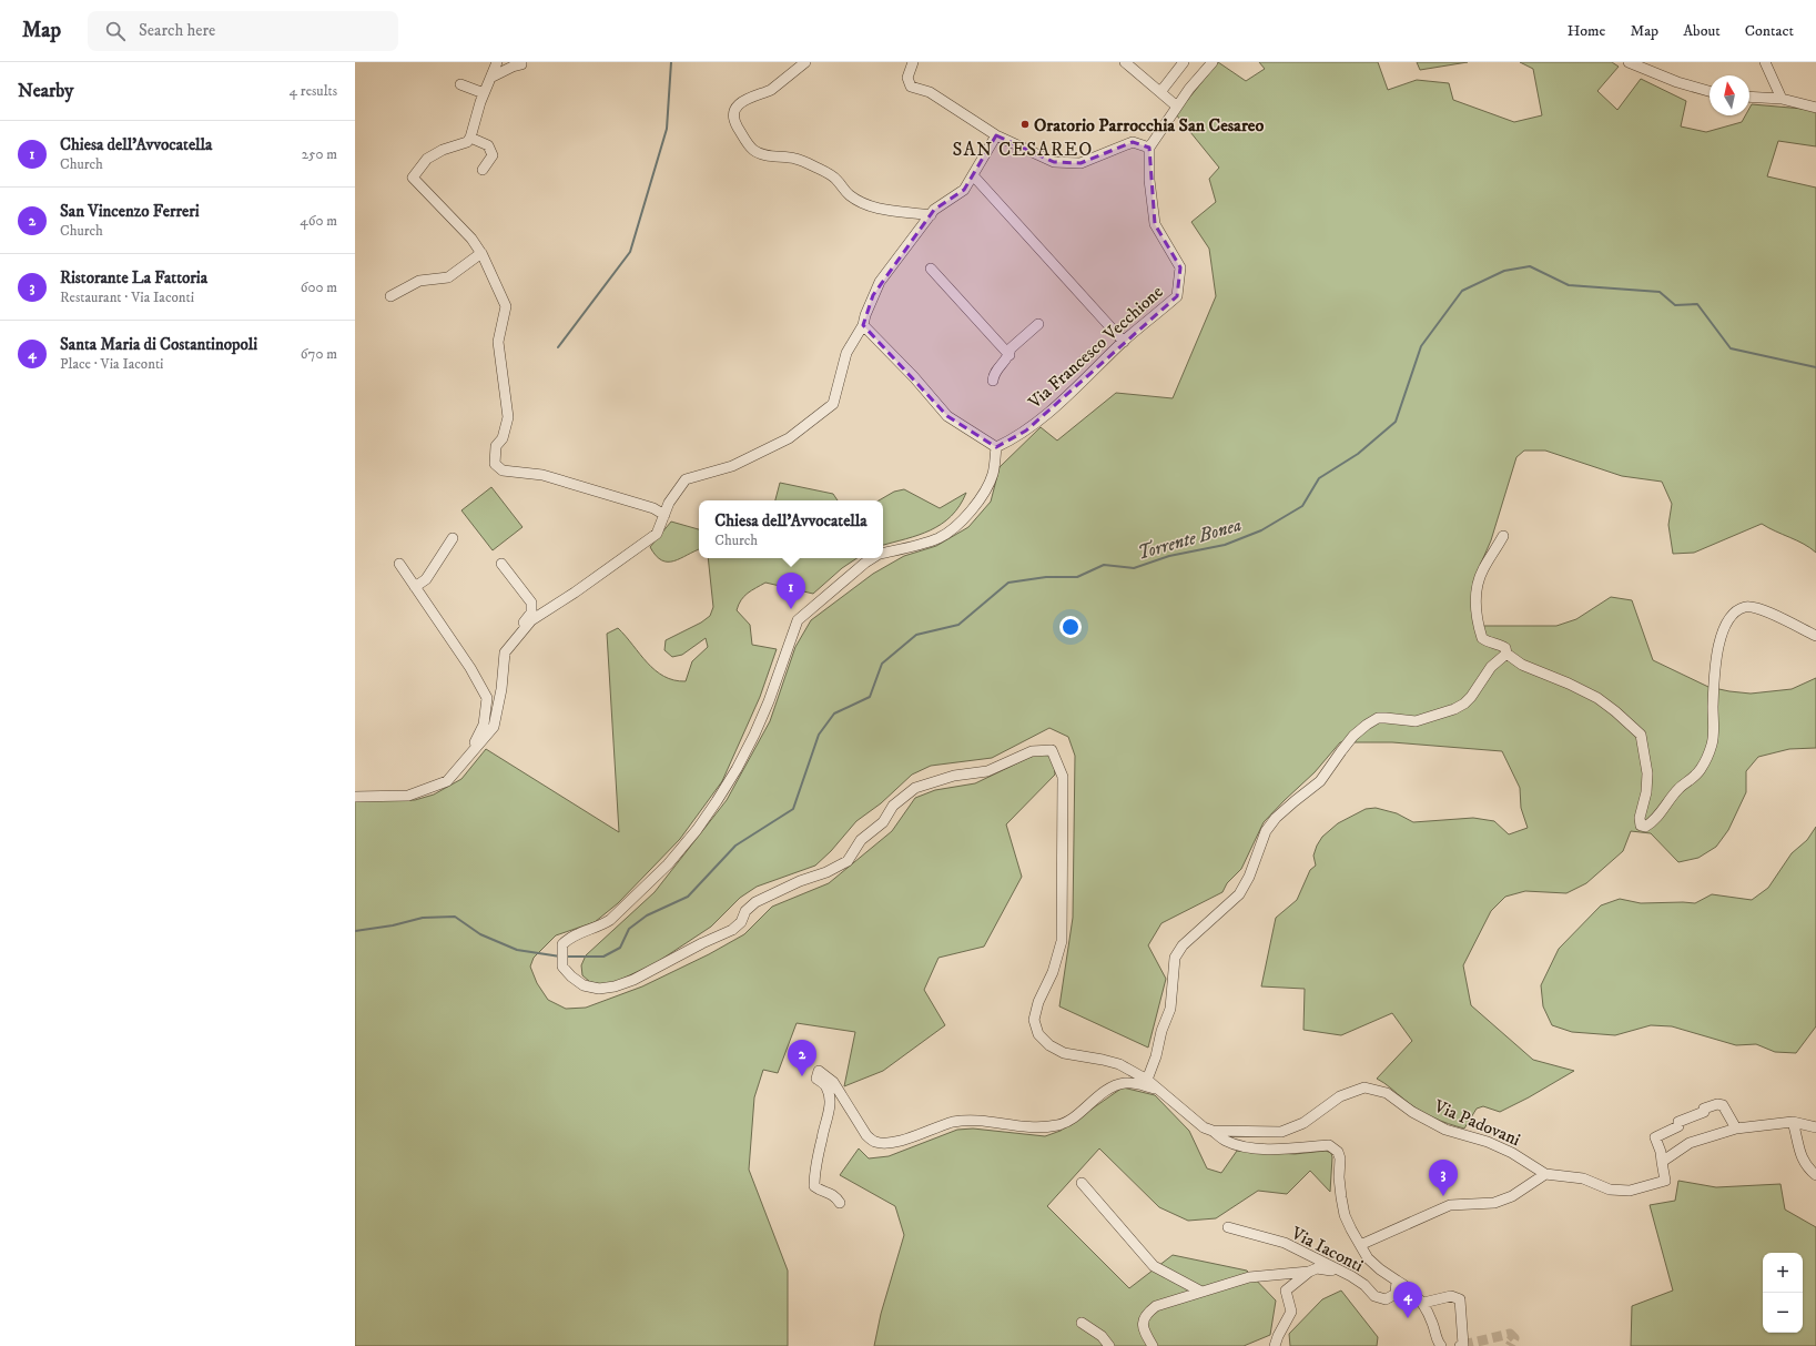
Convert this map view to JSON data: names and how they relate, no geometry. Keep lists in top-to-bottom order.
{
  "streets": {
    "street": ["Via Francesco Vecchione", "Via Padovani", "Via Iaconti"]
  },
  "crossings": [
    ["Via Padovani", "Via Iaconti"]
  ],
  "districts": ["SAN CESAREO"],
  "water": ["Torrente Bonea"],
  "places": ["Oratorio Parrocchia San Cesareo"],
  "north": "top",
  "page": {
    "header": "Map",
    "search": "Search here",
    "nav": [
      "Home",
      "Map",
      "About",
      "Contact"
    ],
    "heading": ["Nearby", "4 results"],
    "list": [
      {
        "mark": "1",
        "name": "Chiesa dell'Avvocatella",
        "note": "Church",
        "value": "250 m"
      },
      {
        "mark": "2",
        "name": "San Vincenzo Ferreri",
        "note": "Church",
        "value": "460 m"
      },
      {
        "mark": "3",
        "name": "Ristorante La Fattoria",
        "note": "Restaurant · Via Iaconti",
        "value": "600 m"
      },
      {
        "mark": "4",
        "name": "Santa Maria di Costantinopoli",
        "note": "Place · Via Iaconti",
        "value": "670 m"
      }
    ],
    "popup": ["Chiesa dell'Avvocatella", "Church"],
    "pins": [
      "1",
      "2",
      "3",
      "4"
    ],
    "map_buttons": ["+", "−"]
  }
}
